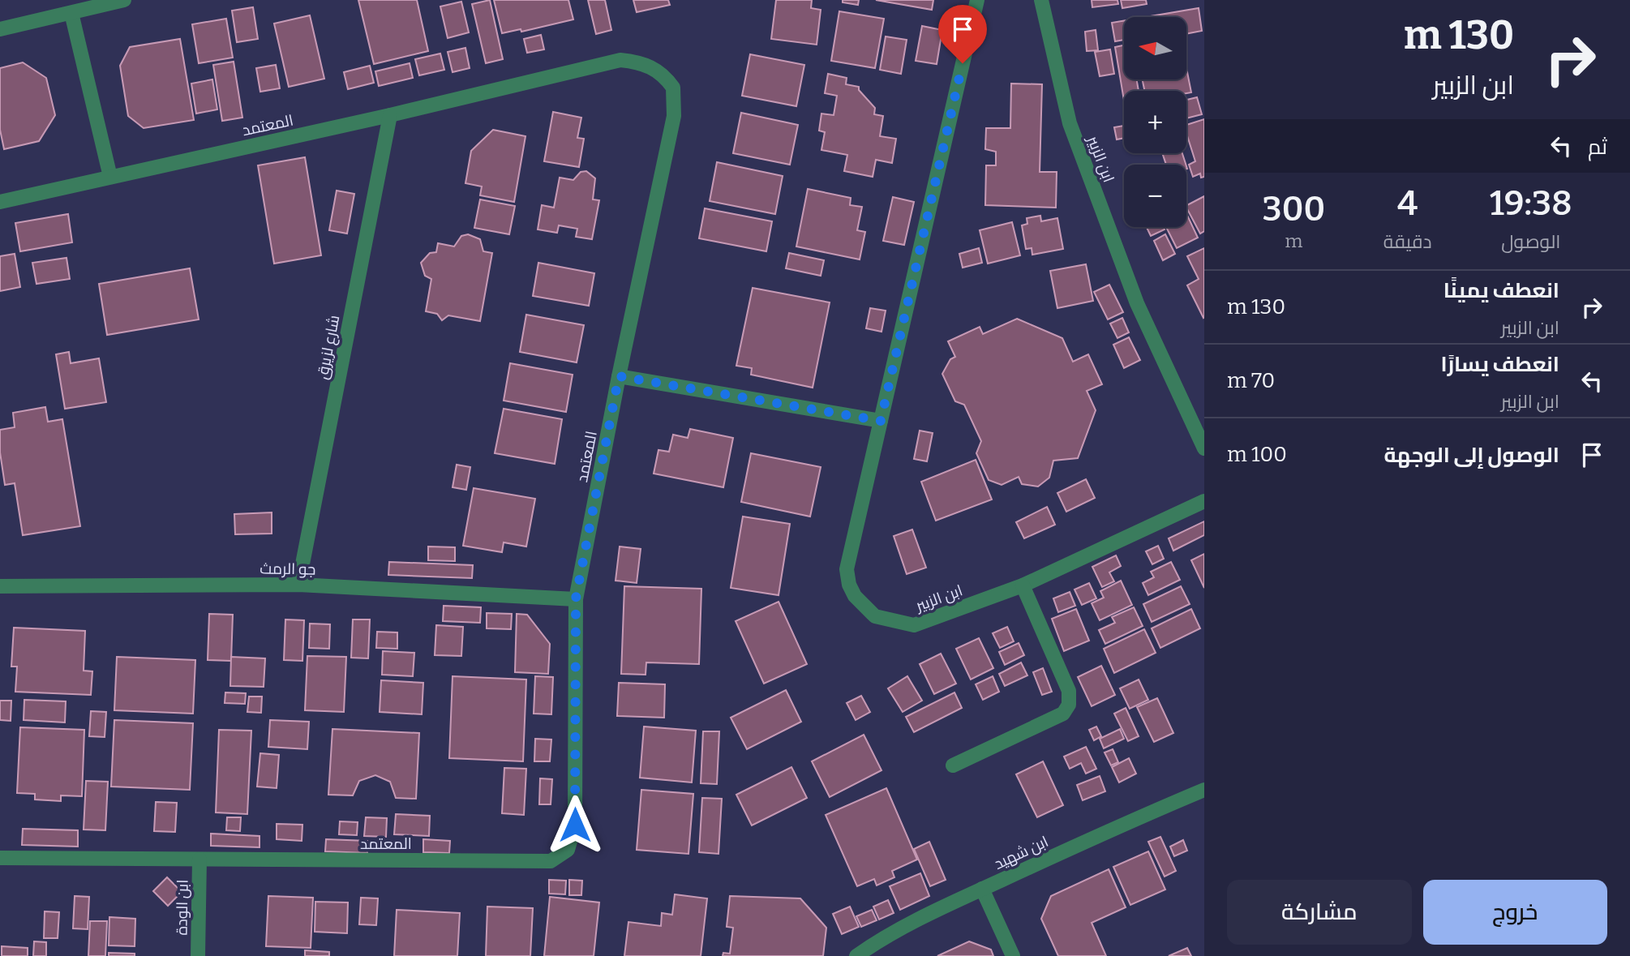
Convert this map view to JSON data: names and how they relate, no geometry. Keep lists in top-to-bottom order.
{
  "streets": {
    "street": [
      "المعتمد",
      "ابن الزبير",
      "شارع لزيرق",
      "جو الرمث",
      "ابن شهيد",
      "ابن الودة"
    ]
  },
  "crossings": [
    ["المعتمد", "شارع لزيرق"],
    ["المعتمد", "جو الرمث"],
    ["المعتمد", "ابن الودة"],
    ["شارع لزيرق", "جو الرمث"]
  ],
  "north": "left",
  "page": {
    "turn": ["130 m", "ابن الزبير"],
    "map_buttons": ["+", "−"],
    "then": "ثم",
    "eta": [
      "19:38",
      "الوصول",
      "4",
      "دقيقة",
      "300",
      "m"
    ],
    "list": [
      {
        "name": "انعطف يمينًا",
        "note": "ابن الزبير",
        "value": "130 m"
      },
      {
        "name": "انعطف يسارًا",
        "note": "ابن الزبير",
        "value": "70 m"
      },
      {
        "name": "الوصول إلى الوجهة",
        "value": "100 m"
      }
    ],
    "buttons": ["خروج", "مشاركة"]
  }
}
